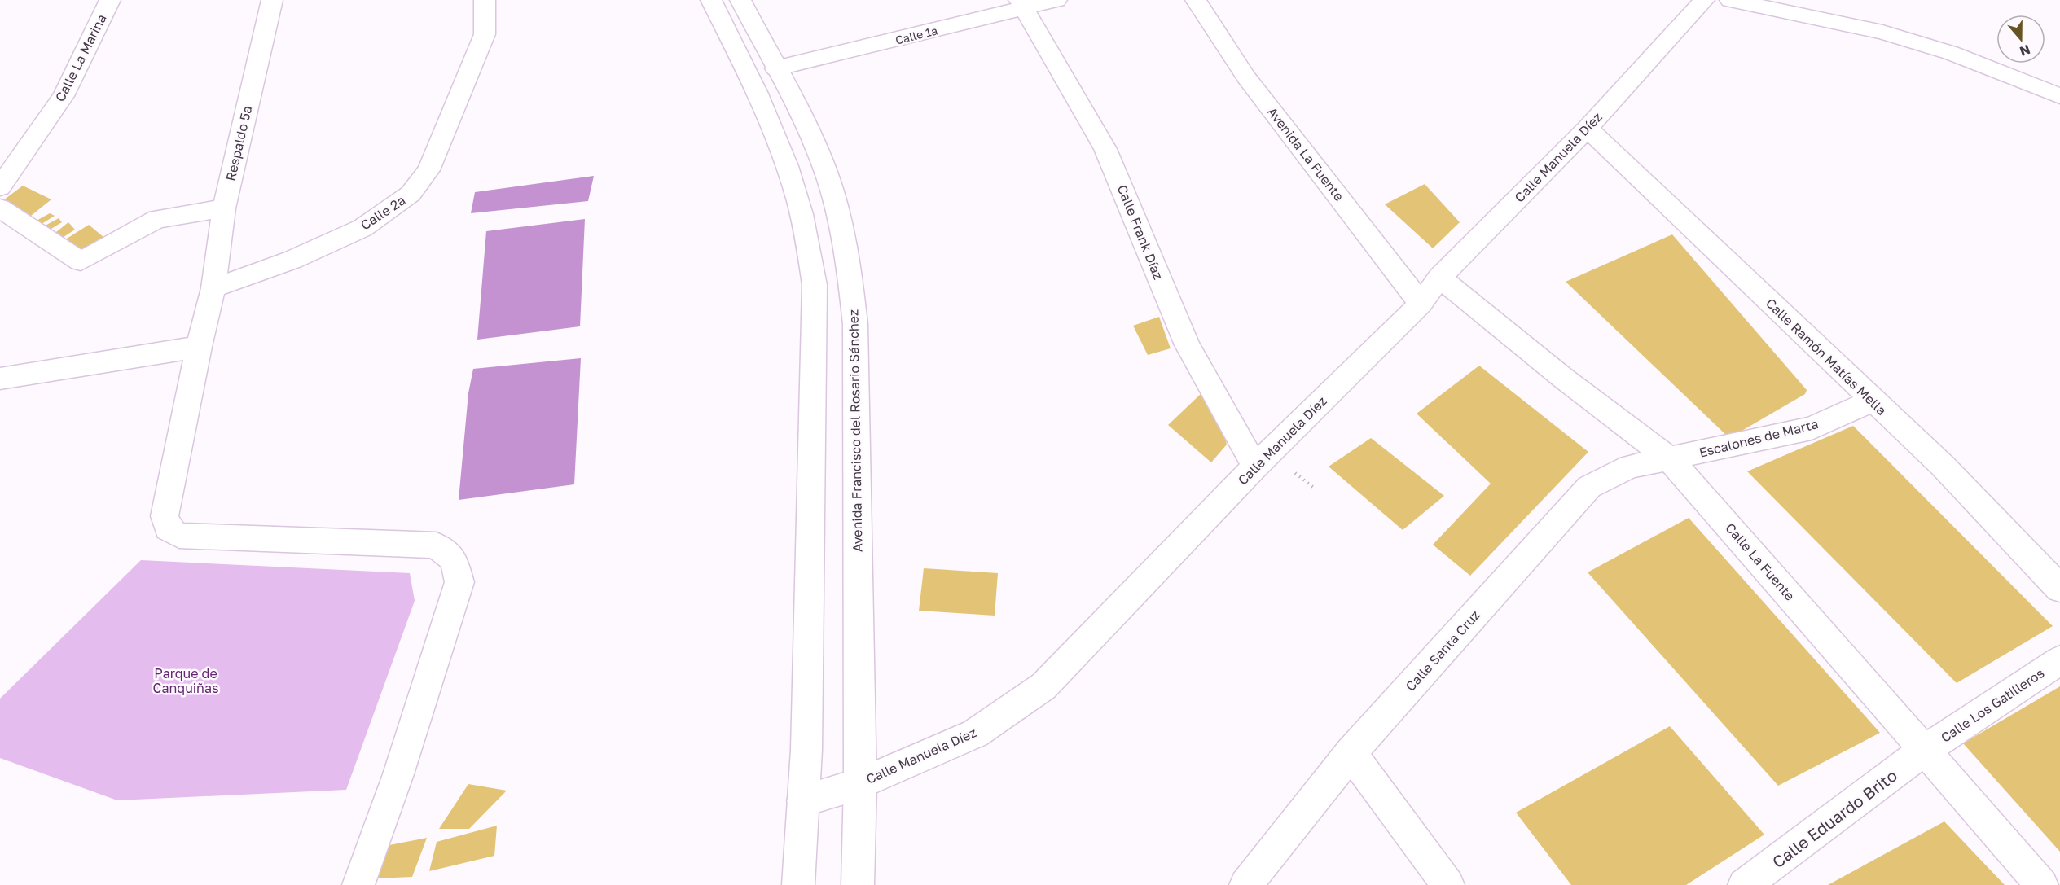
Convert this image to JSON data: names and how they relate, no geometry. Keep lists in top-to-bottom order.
{
  "streets": {
    "street": [
      "Calle 1a",
      "Calle La Marina",
      "Respaldo 5a",
      "Avenida La Fuente",
      "Calle Manuela Díez",
      "Calle 2a",
      "Calle Frank Díaz",
      "Calle Ramón Matías Mella",
      "Avenida Francisco del Rosario Sánchez",
      "Escalones de Marta",
      "Calle La Fuente",
      "Calle Santa Cruz",
      "Calle Los Gatilleros",
      "Calle Eduardo Brito"
    ]
  },
  "crossings": [
    ["Calle 1a", "Calle Frank Díaz"],
    ["Calle 1a", "Avenida Francisco del Rosario Sánchez"],
    ["Respaldo 5a", "Calle 2a"],
    ["Avenida La Fuente", "Calle Manuela Díez"],
    ["Calle Manuela Díez", "Calle Frank Díaz"],
    ["Calle Manuela Díez", "Calle Ramón Matías Mella"],
    ["Calle Manuela Díez", "Avenida Francisco del Rosario Sánchez"],
    ["Calle Manuela Díez", "Calle La Fuente"],
    ["Calle Ramón Matías Mella", "Escalones de Marta"],
    ["Escalones de Marta", "Calle La Fuente"],
    ["Escalones de Marta", "Calle Santa Cruz"],
    ["Calle La Fuente", "Calle Santa Cruz"],
    ["Calle La Fuente", "Calle Los Gatilleros"],
    ["Calle La Fuente", "Calle Eduardo Brito"],
    ["Calle Los Gatilleros", "Calle Eduardo Brito"]
  ],
  "parks": ["Parque de Canquiñas"],
  "north": "bottom"
}
